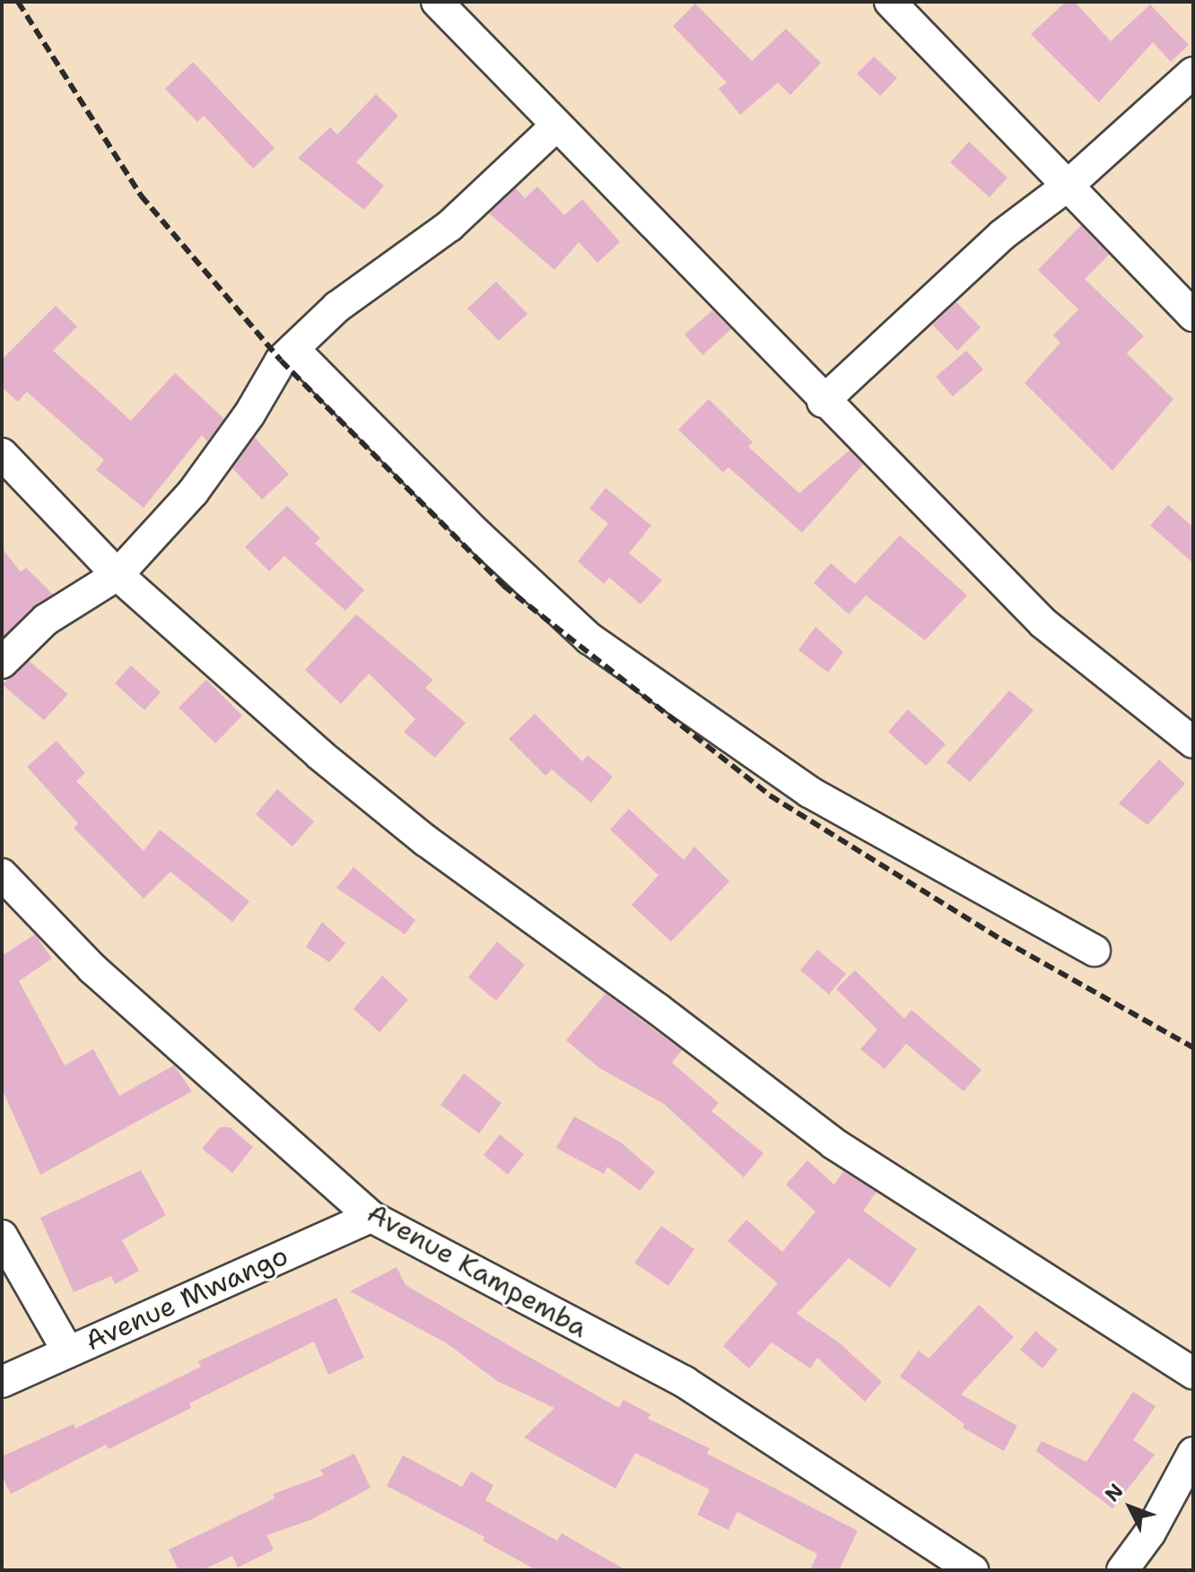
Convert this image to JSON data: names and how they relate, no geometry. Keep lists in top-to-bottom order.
{
  "streets": {
    "street": ["Avenue Kampemba", "Avenue Mwango"]
  },
  "crossings": [
    ["Avenue Kampemba", "Avenue Mwango"]
  ],
  "north": "top left"
}
